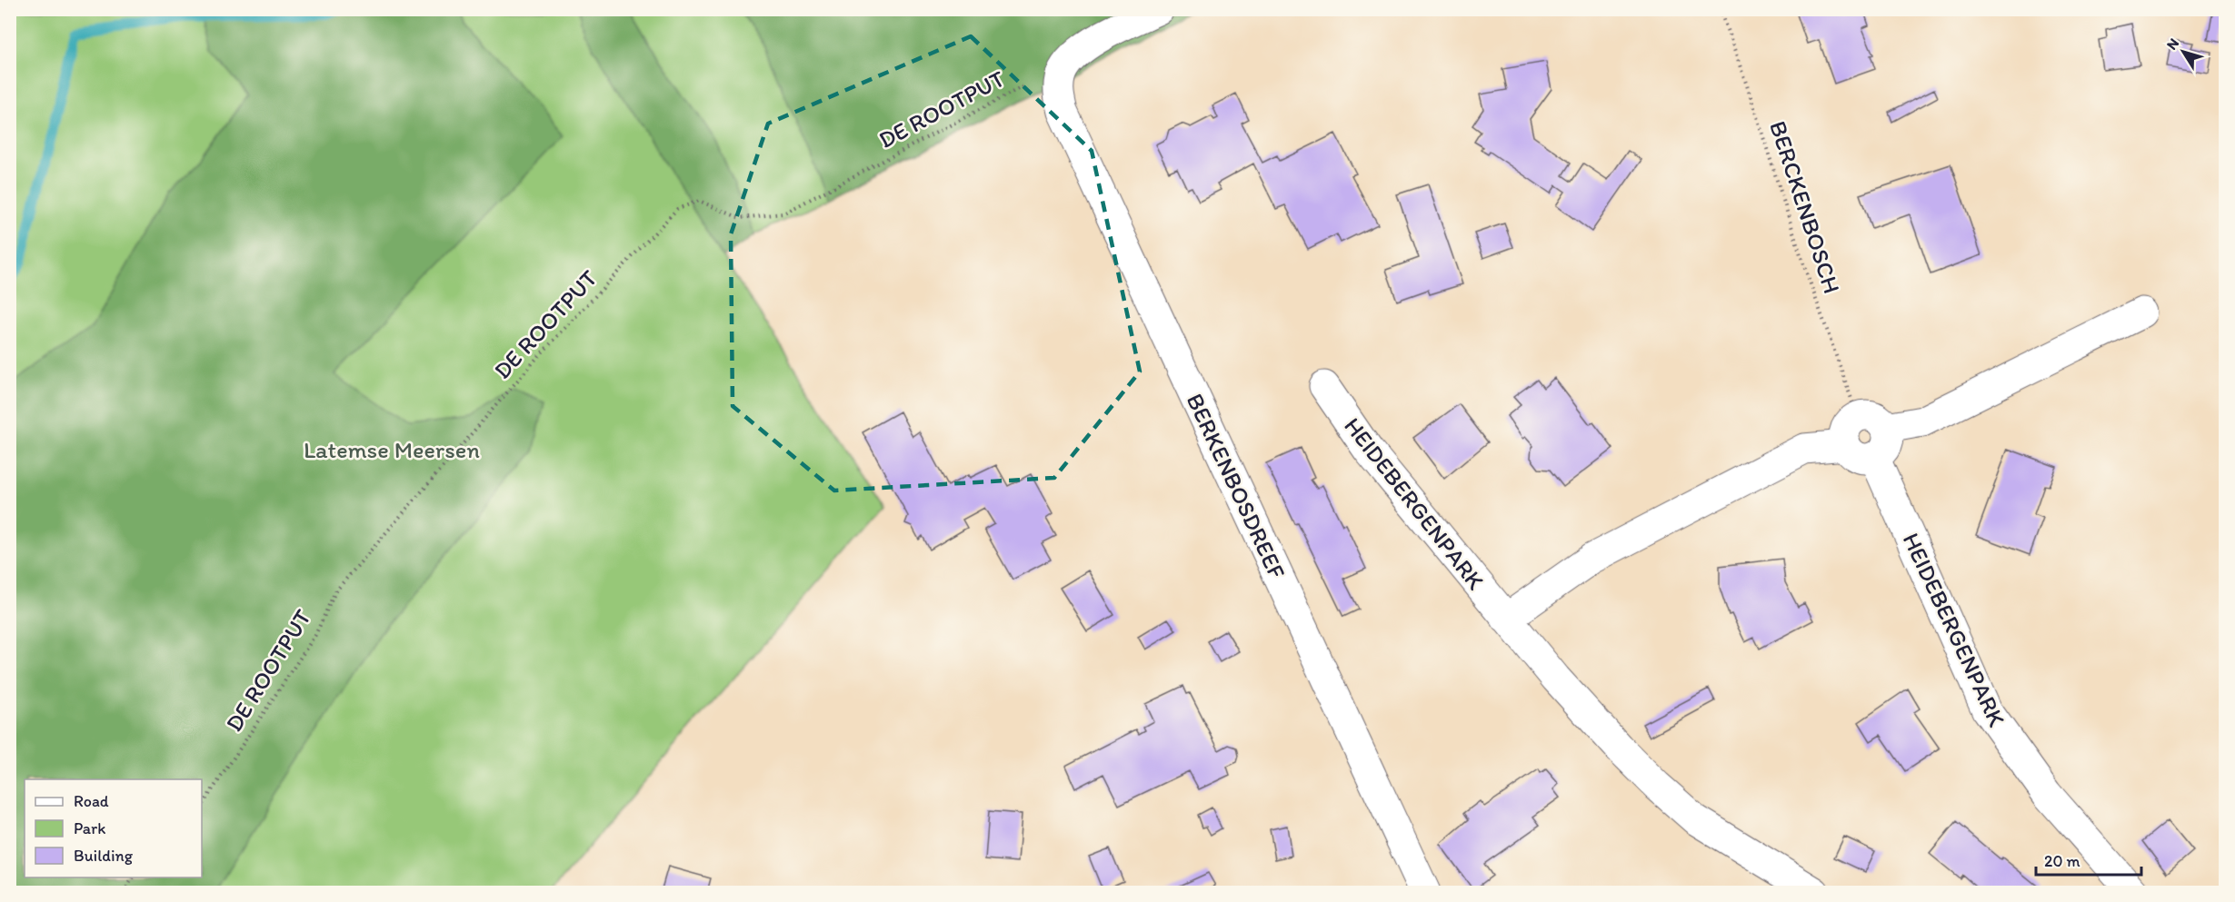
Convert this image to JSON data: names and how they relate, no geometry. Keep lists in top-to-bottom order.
{
  "streets": {
    "street": ["BERKENBOSDREEF", "HEIDEBERGENPARK"],
    "path": ["DE ROOTPUT", "BERCKENBOSCH"]
  },
  "crossings": [
    ["DE ROOTPUT", "BERKENBOSDREEF"],
    ["BERCKENBOSCH", "HEIDEBERGENPARK"]
  ],
  "parks": ["Latemse Meersen"],
  "legend": ["Road", "Park", "Building"],
  "scale_bar": "20 m",
  "north": "top left"
}
